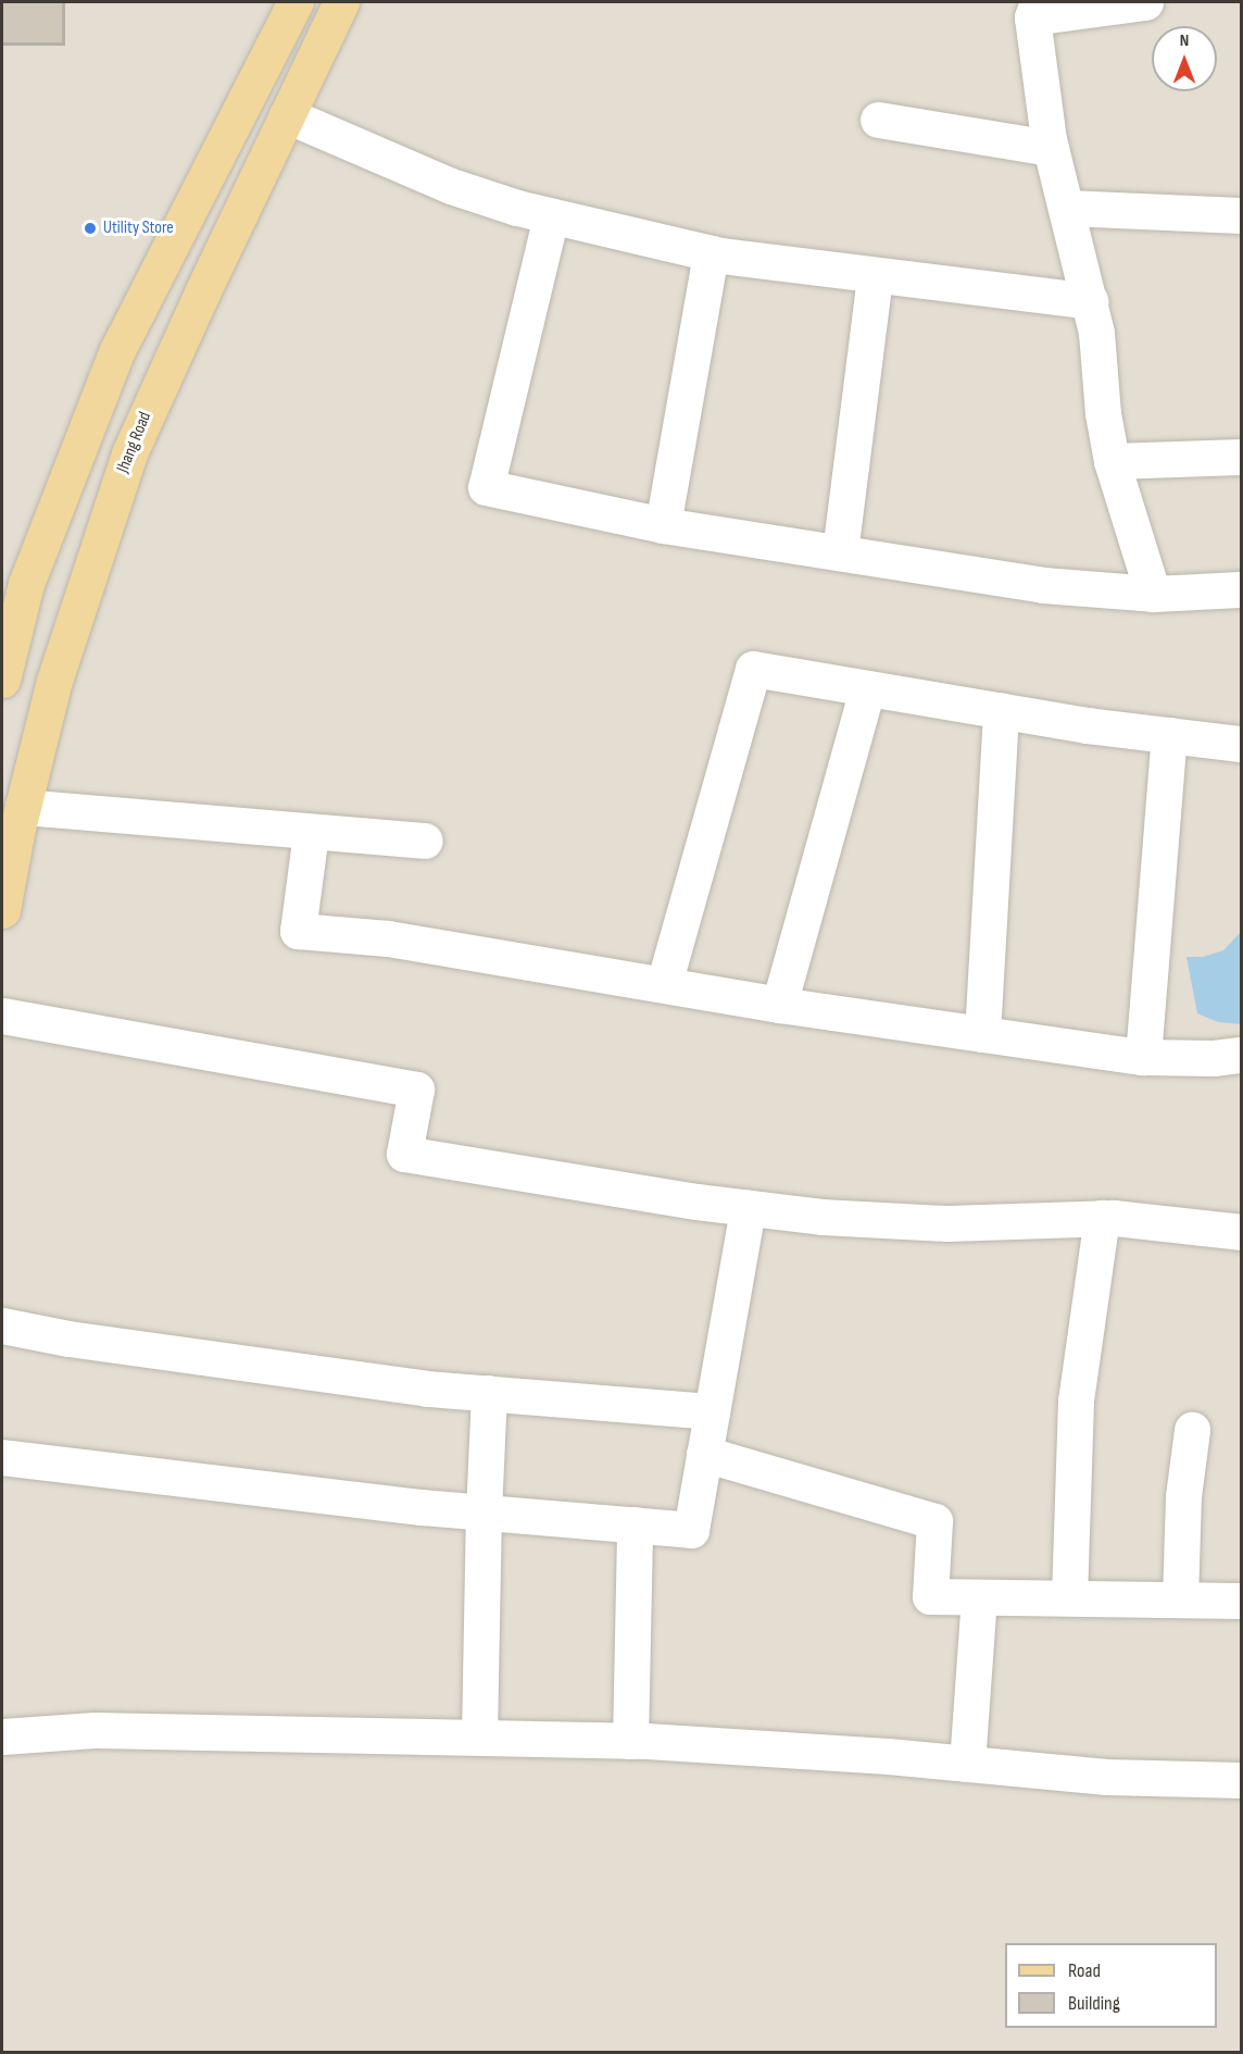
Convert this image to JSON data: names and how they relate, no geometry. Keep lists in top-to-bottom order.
{
  "streets": {
    "main road": ["Jhang Road"]
  },
  "places": ["Utility Store"],
  "legend": ["Road", "Building"],
  "north": "top"
}
